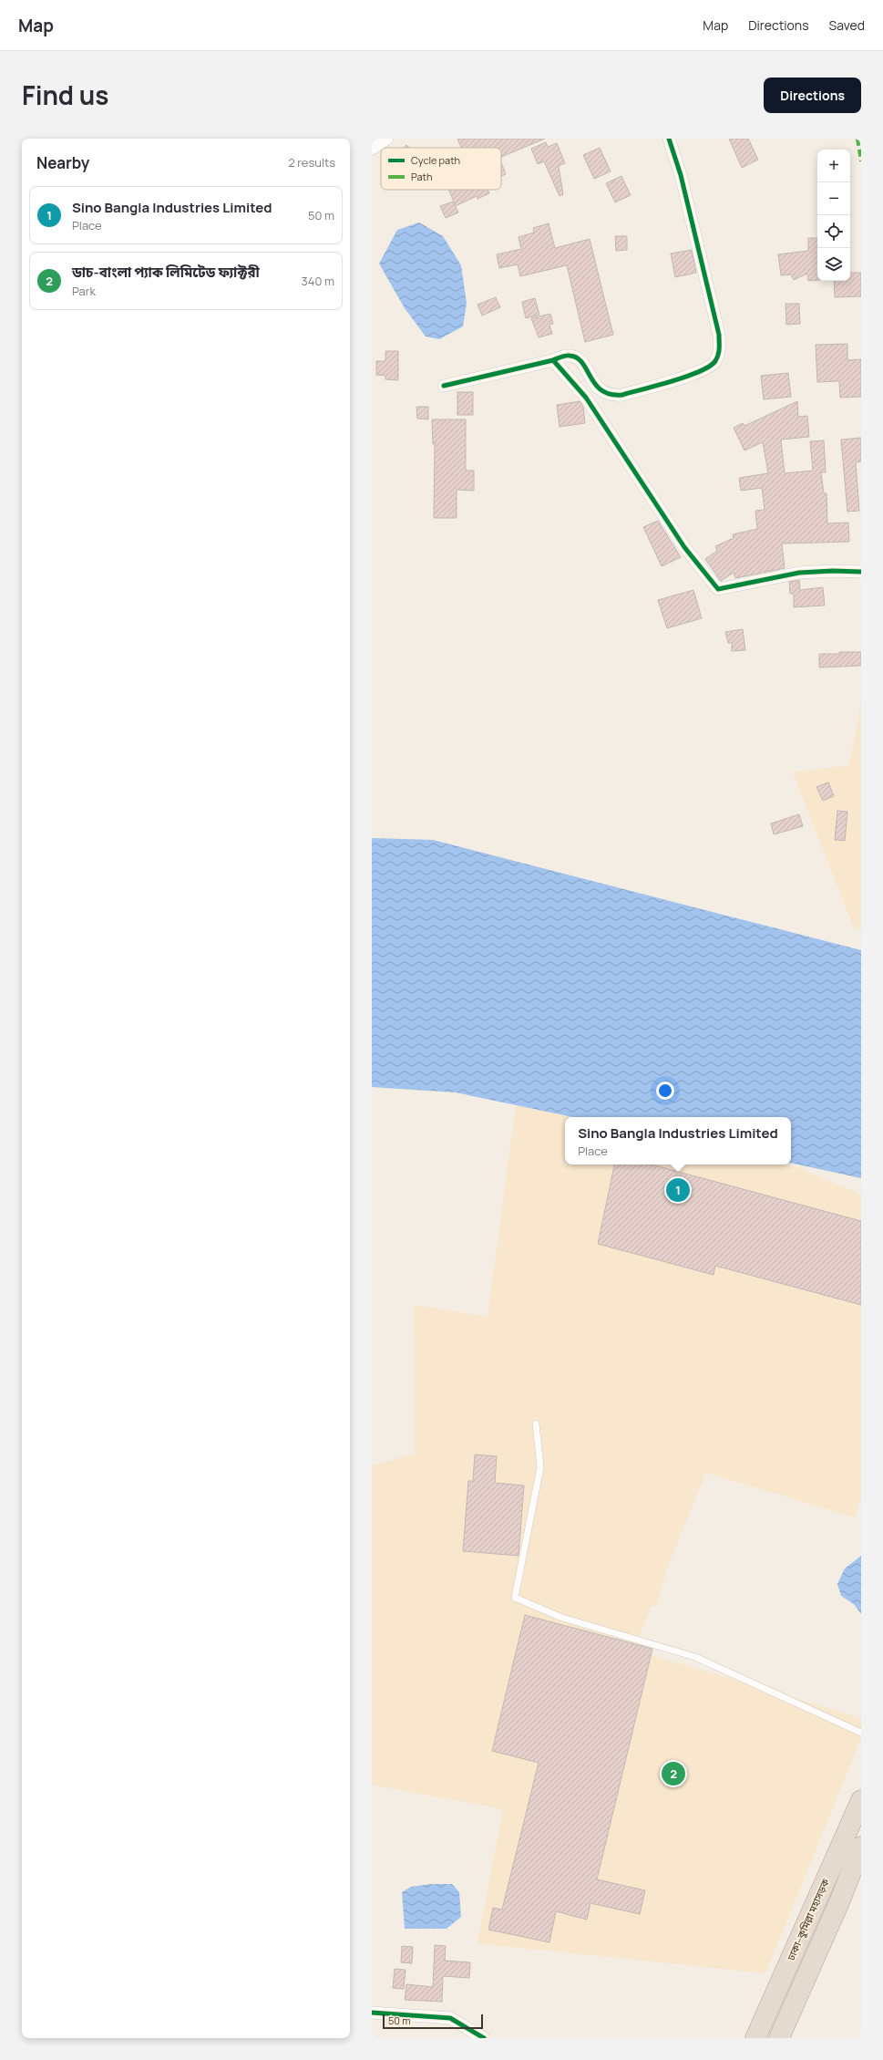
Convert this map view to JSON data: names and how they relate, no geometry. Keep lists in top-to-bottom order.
{
  "streets": {
    "highway": ["ঢাকা–কুমিল্লা মহাসড়ক"]
  },
  "legend": ["Cycle path", "Path"],
  "scale_bar": "50 m",
  "page": {
    "header": "Map",
    "nav": ["Map", "Directions", "Saved"],
    "title": "Find us",
    "buttons": "Directions",
    "heading": ["Nearby", "2 results"],
    "map_buttons": ["+", "−"],
    "list": [
      {
        "mark": "1",
        "name": "Sino Bangla Industries Limited",
        "note": "Place",
        "value": "50 m"
      },
      {
        "mark": "2",
        "name": "ডাচ-বাংলা প্যাক লিমিটেড ফ্যাক্টরী",
        "note": "Park",
        "value": "340 m"
      }
    ],
    "popup": ["Sino Bangla Industries Limited", "Place"],
    "pins": ["1", "2"],
    "scale": "50 m"
  }
}
